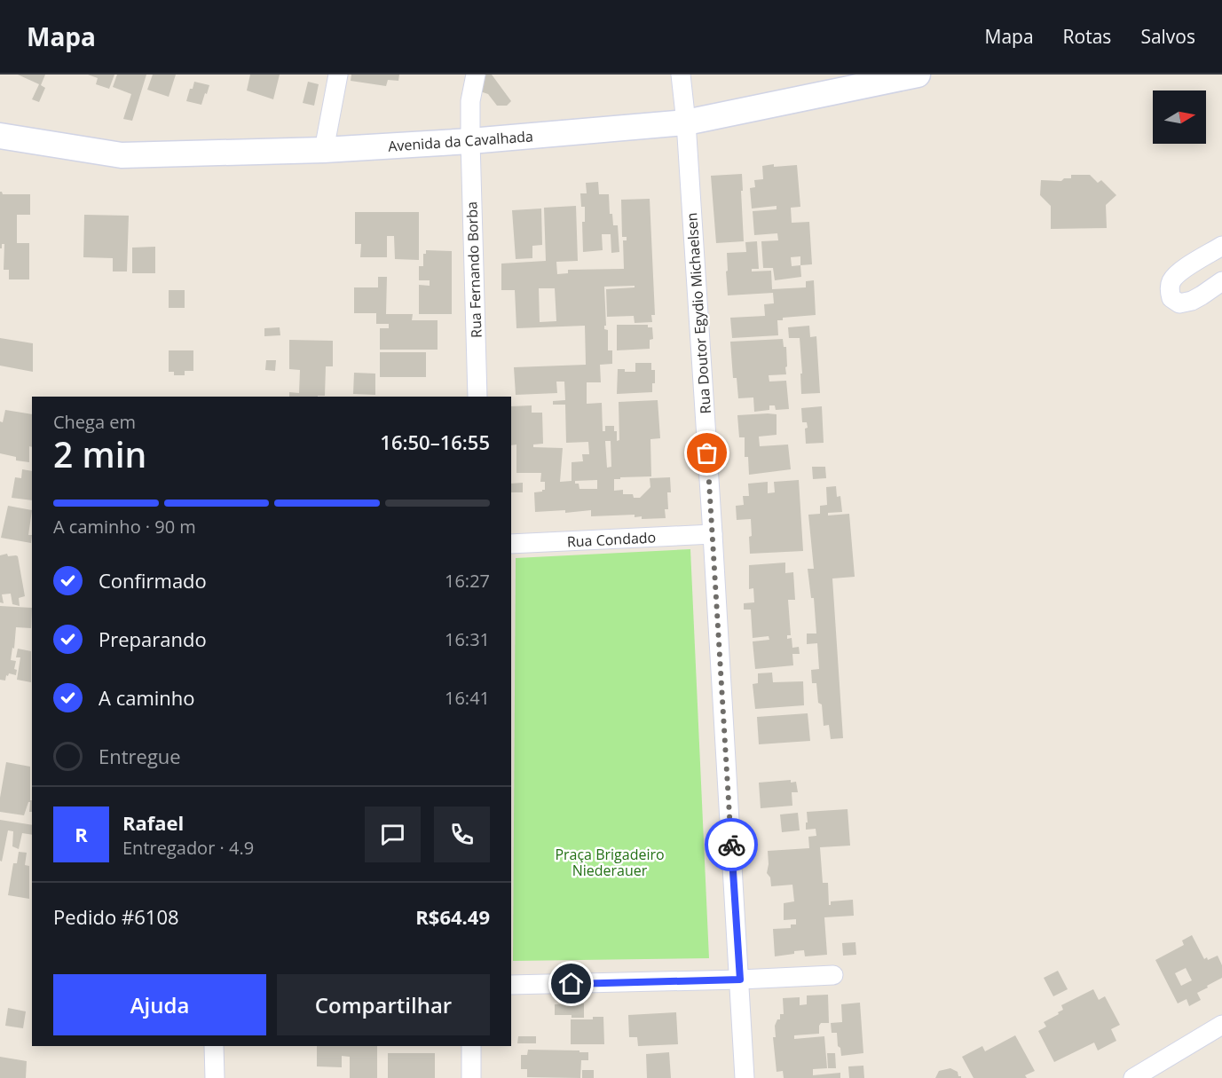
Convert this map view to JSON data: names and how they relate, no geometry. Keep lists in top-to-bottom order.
{
  "streets": {
    "main road": ["Avenida da Cavalhada"],
    "street": ["Rua Fernando Borba", "Rua Doutor Egydio Michaelsen", "Rua Condado"]
  },
  "crossings": [
    ["Avenida da Cavalhada", "Rua Fernando Borba"],
    ["Avenida da Cavalhada", "Rua Doutor Egydio Michaelsen"],
    ["Rua Doutor Egydio Michaelsen", "Rua Condado"]
  ],
  "parks": ["Praça Brigadeiro Niederauer"],
  "north": "right",
  "page": {
    "header": "Mapa",
    "nav": ["Mapa", "Rotas", "Salvos"],
    "heading": ["2 min", "Chega em", "16:50–16:55"],
    "panel": [
      "Rafael",
      "Entregador · 4.9",
      "Pedido #6108",
      "R$64.49"
    ],
    "bar": "A caminho · 90 m",
    "list": [
      ["Confirmado", "16:27"],
      ["Preparando", "16:31"],
      ["A caminho", "16:41"],
      "Entregue"
    ],
    "round": "R",
    "buttons": ["Ajuda", "Compartilhar"]
  }
}
